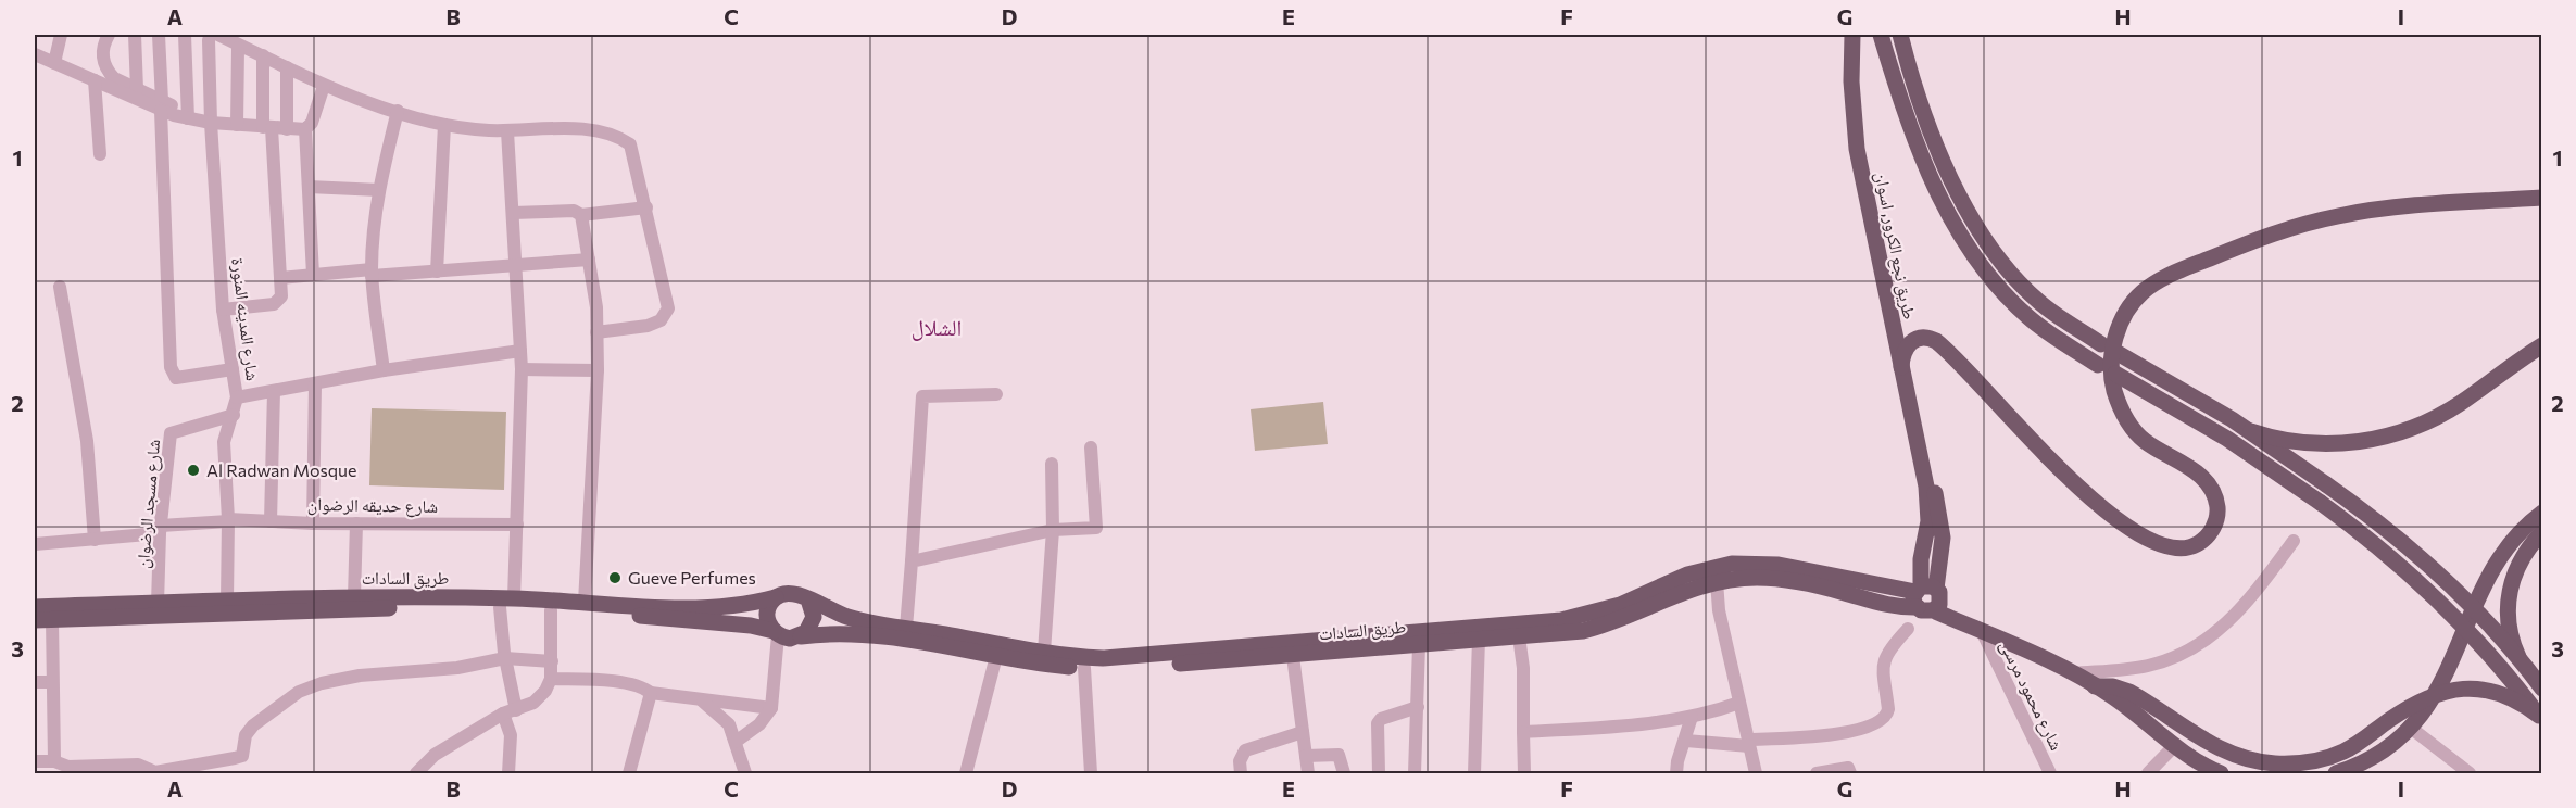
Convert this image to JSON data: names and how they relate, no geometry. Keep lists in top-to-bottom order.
{
  "streets": {
    "main road": ["طريق نجع الكرور, اسوان", "طريق السادات"],
    "street": [
      "شارع المدينه المنورة",
      "شارع مسجد الرضوان",
      "شارع حديقه الرضوان",
      "شارع محمود مرسى"
    ]
  },
  "crossings": [
    ["طريق نجع الكرور, اسوان", "طريق السادات"],
    ["شارع المدينه المنورة", "شارع مسجد الرضوان"],
    ["شارع المدينه المنورة", "شارع حديقه الرضوان"],
    ["شارع المدينه المنورة", "طريق السادات"],
    ["شارع مسجد الرضوان", "شارع حديقه الرضوان"],
    ["شارع مسجد الرضوان", "طريق السادات"]
  ],
  "districts": ["الشلال"],
  "places": ["Al Radwan Mosque", "Gueve Perfumes"],
  "grid": {
    "columns": [
      "A",
      "B",
      "C",
      "D",
      "E",
      "F",
      "G",
      "H",
      "I"
    ],
    "rows": ["1", "2", "3"]
  }
}
